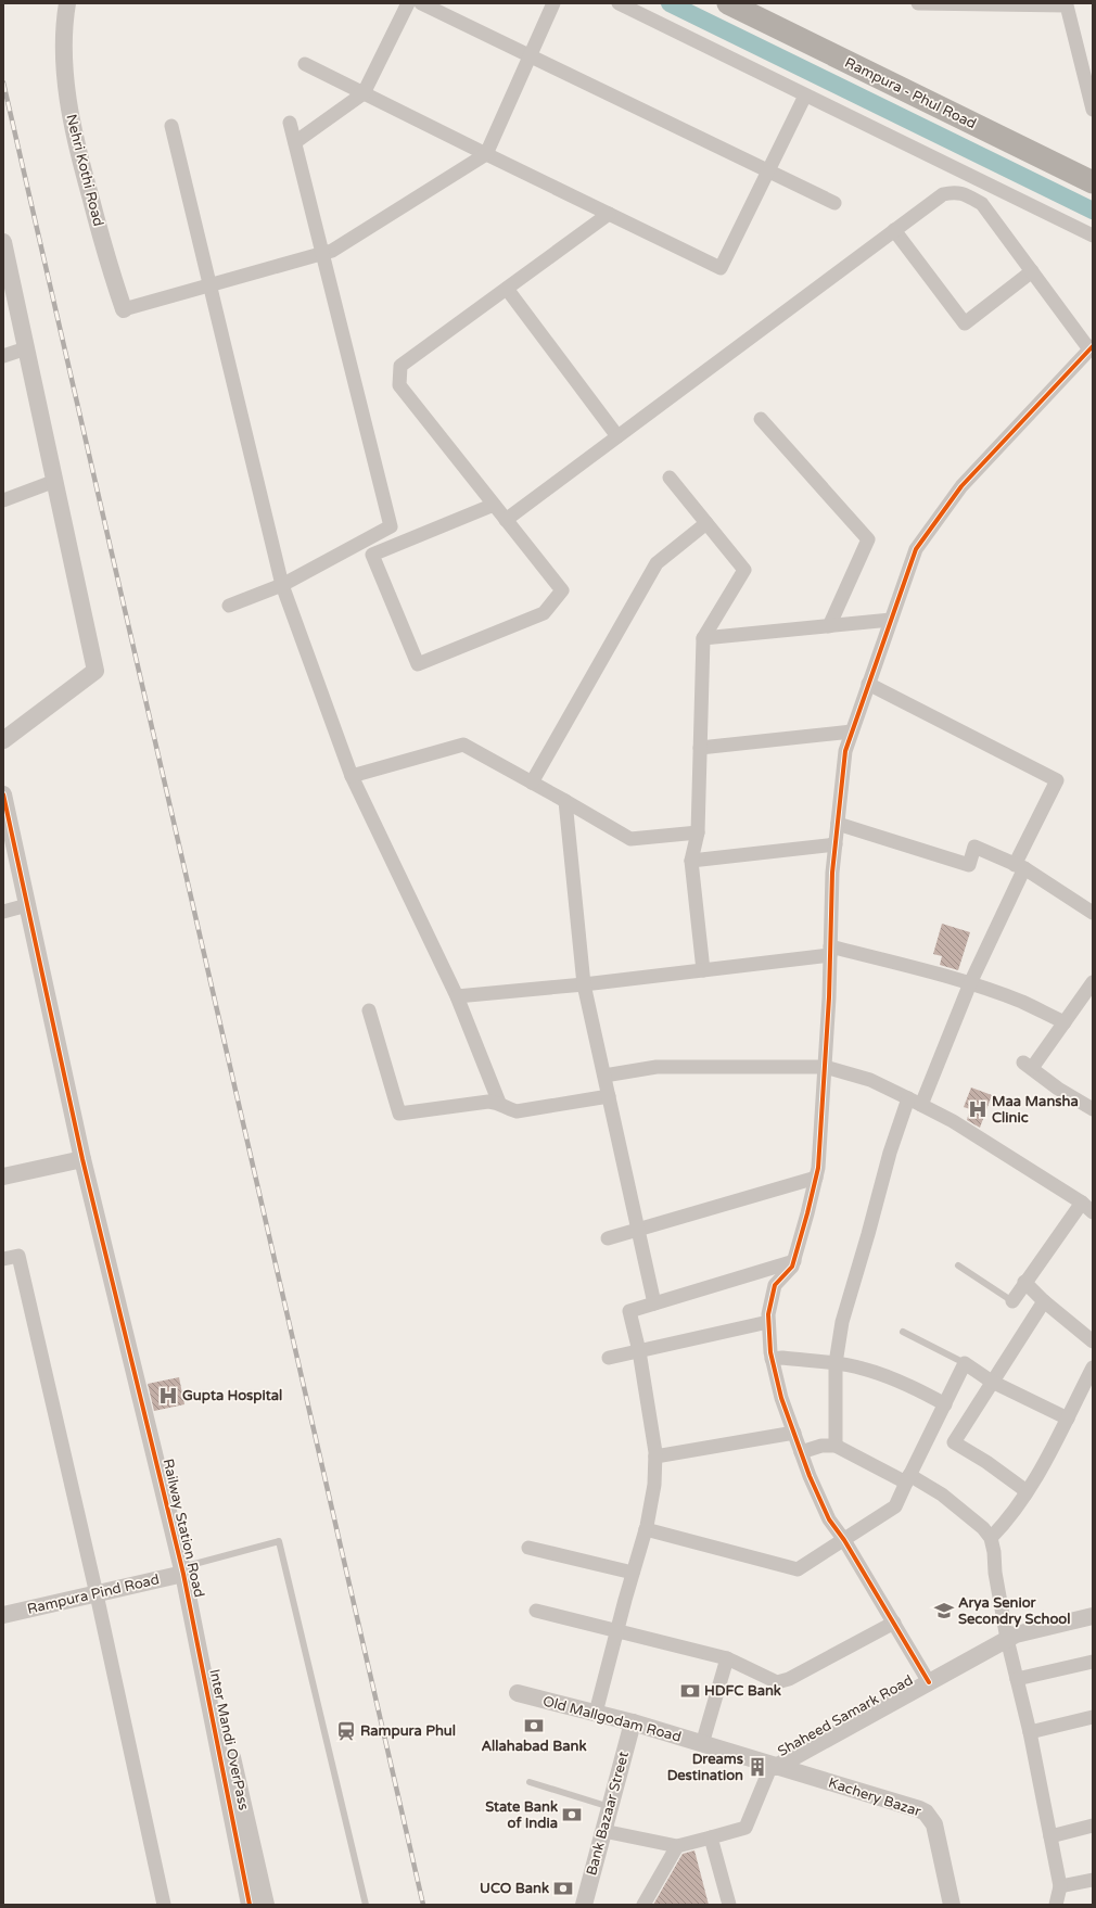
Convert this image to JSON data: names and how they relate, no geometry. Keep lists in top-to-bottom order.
{
  "streets": {
    "highway": ["Rampura - Phul Road"],
    "street": [
      "Nehri Kothi Road",
      "Railway Station Road",
      "Rampura Pind Road",
      "Shaheed Samark Road",
      "Old Mallgodam Road",
      "Inter Mandi OverPass",
      "Kachery Bazar",
      "Bank Bazaar Street"
    ]
  },
  "crossings": [
    ["Railway Station Road", "Rampura Pind Road"],
    ["Railway Station Road", "Inter Mandi OverPass"],
    ["Rampura Pind Road", "Inter Mandi OverPass"],
    ["Shaheed Samark Road", "Old Mallgodam Road"],
    ["Shaheed Samark Road", "Kachery Bazar"],
    ["Old Mallgodam Road", "Kachery Bazar"],
    ["Old Mallgodam Road", "Bank Bazaar Street"]
  ],
  "places": {
    "hospital": ["Maa Mansha Clinic", "Gupta Hospital"],
    "school or university": ["Arya Senior Secondry School"],
    "bank": [
      "HDFC Bank",
      "Allahabad Bank",
      "State Bank of India",
      "UCO Bank"
    ],
    "station": ["Rampura Phul"],
    "building": ["Dreams Destination"]
  }
}
